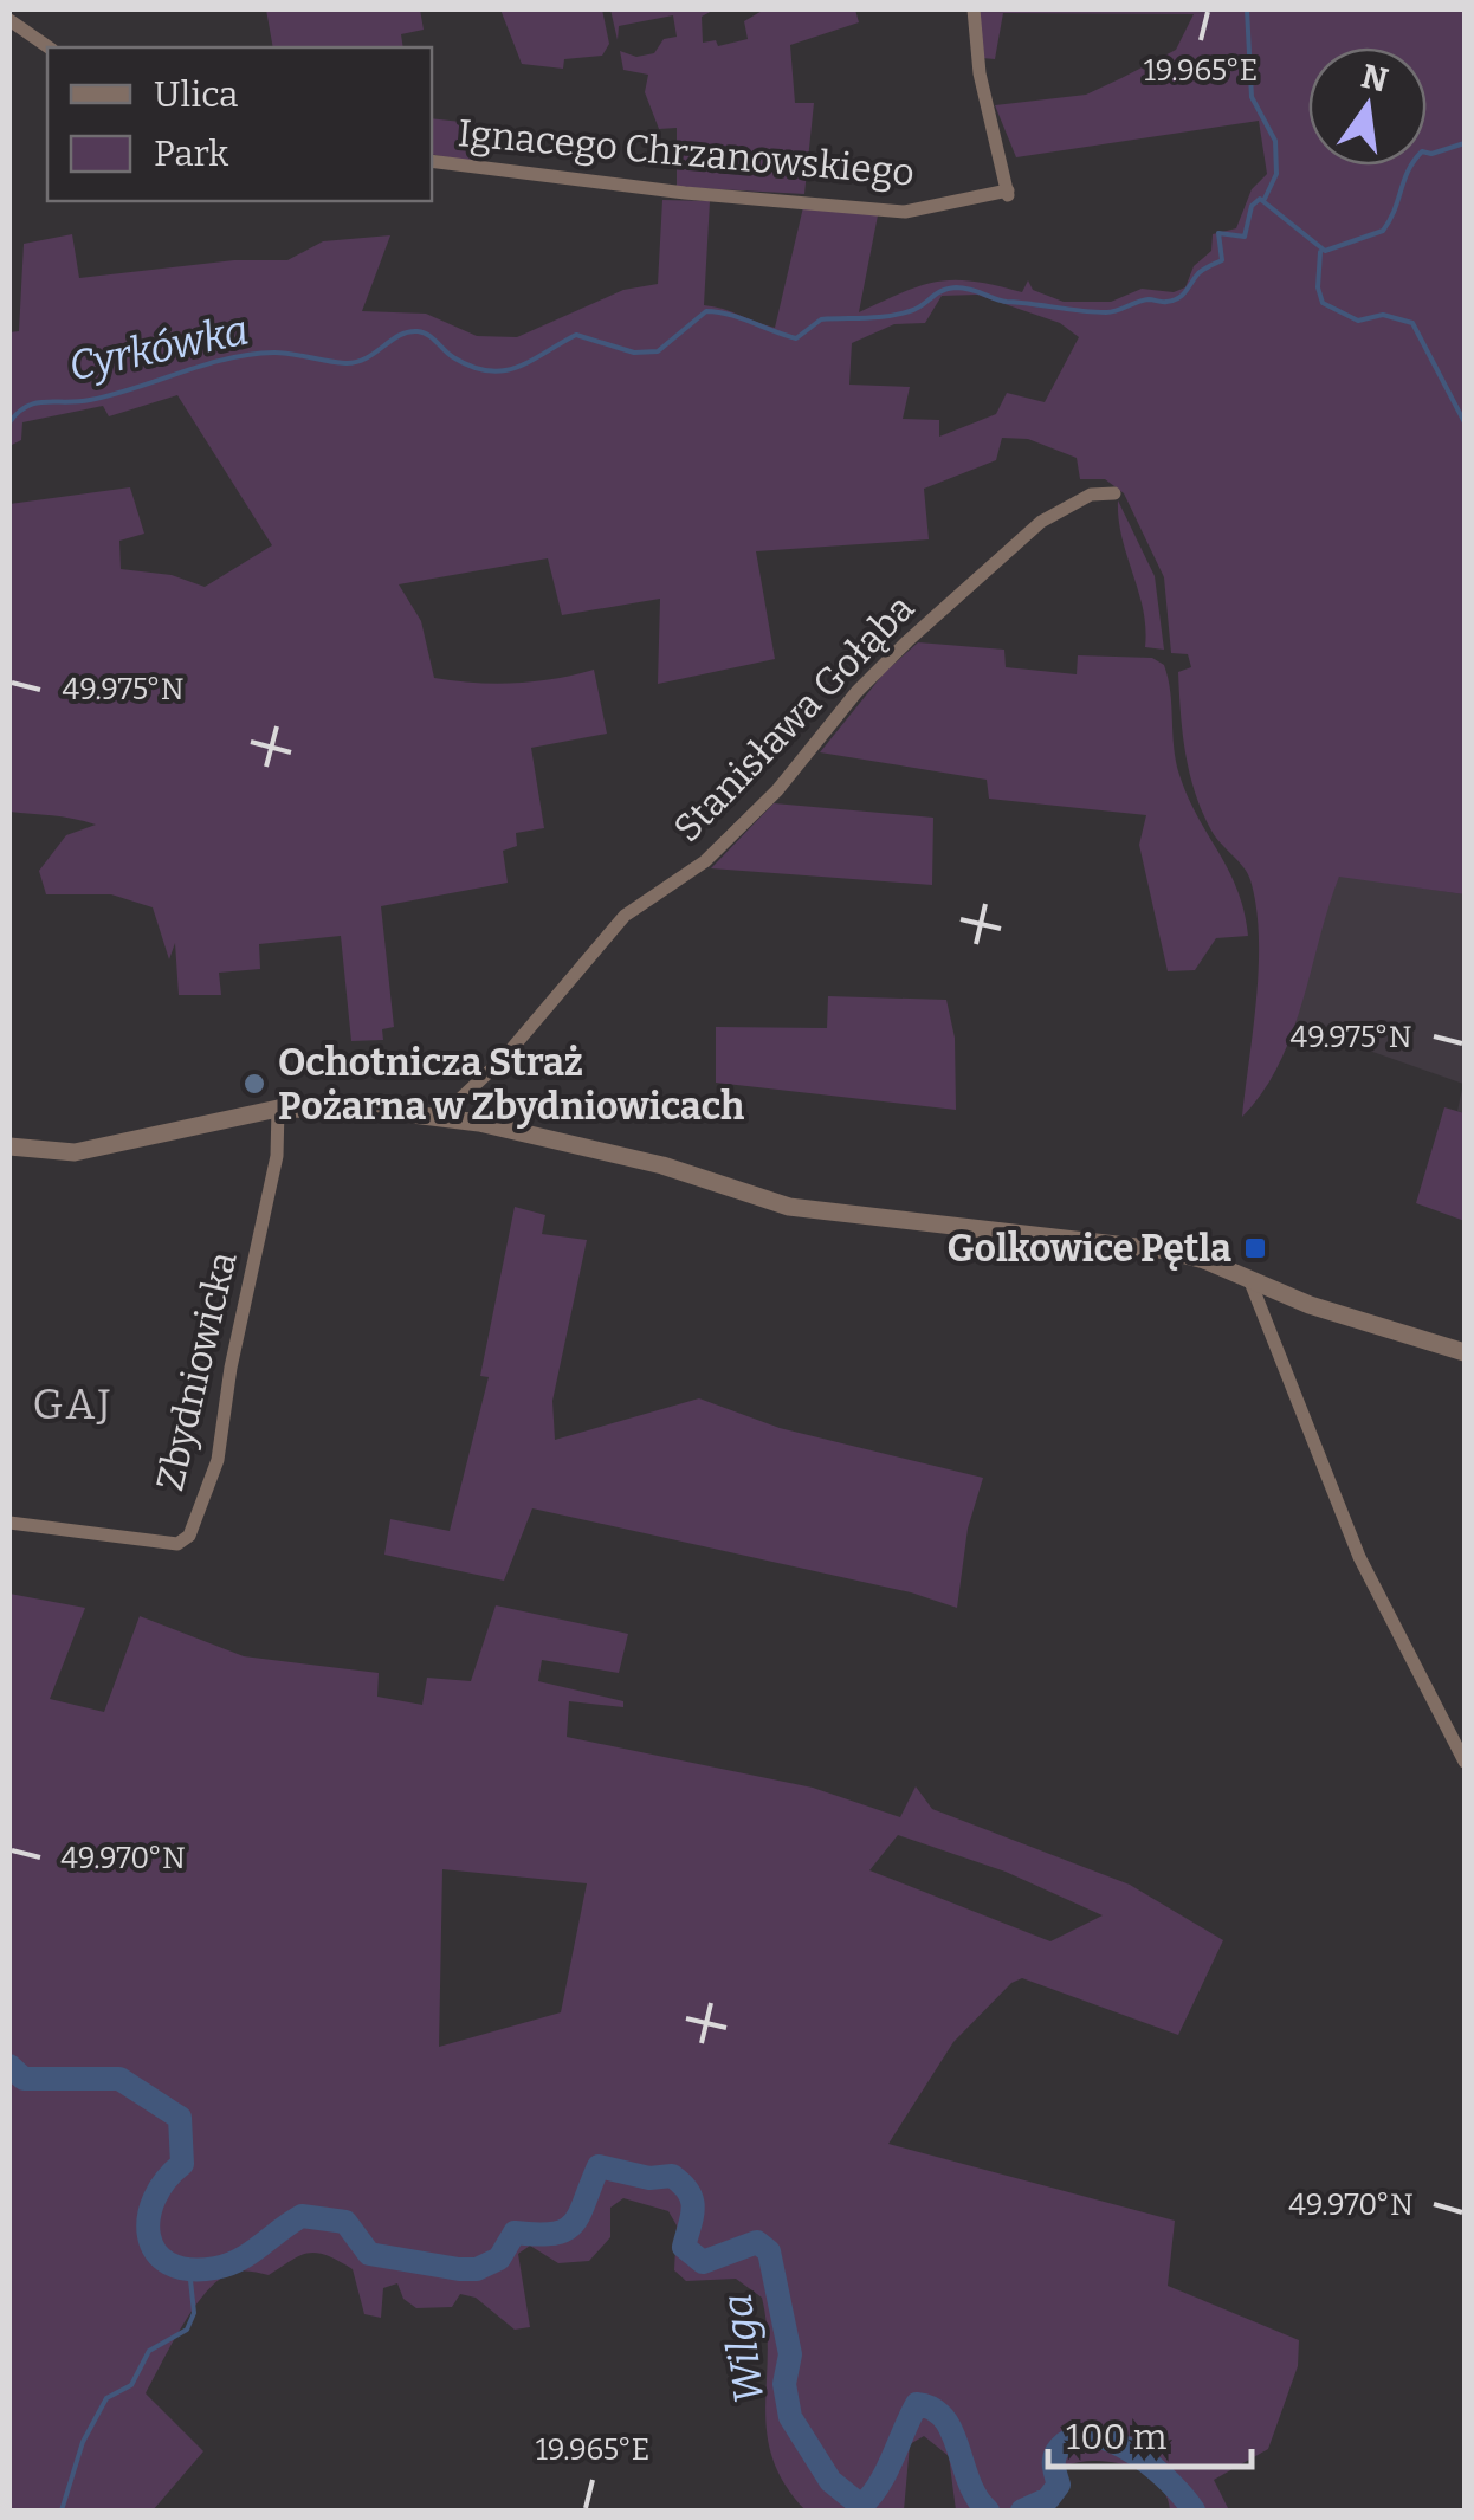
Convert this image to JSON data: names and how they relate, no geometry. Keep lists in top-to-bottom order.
{
  "streets": {
    "street": ["Ignacego Chrzanowskiego", "Stanisława Gołąba", "Zbydniowicka"]
  },
  "districts": ["GAJ"],
  "water": ["Cyrkówka", "Wilga"],
  "places": {
    "other": ["Ochotnicza Straż Pożarna w Zbydniowicach"],
    "transit": ["Golkowice Pętla"]
  },
  "legend": ["Ulica", "Park"],
  "scale_bar": "100 m",
  "north": "top",
  "coordinates": ["19.965°E", "49.975°N", "49.970°N"]
}
